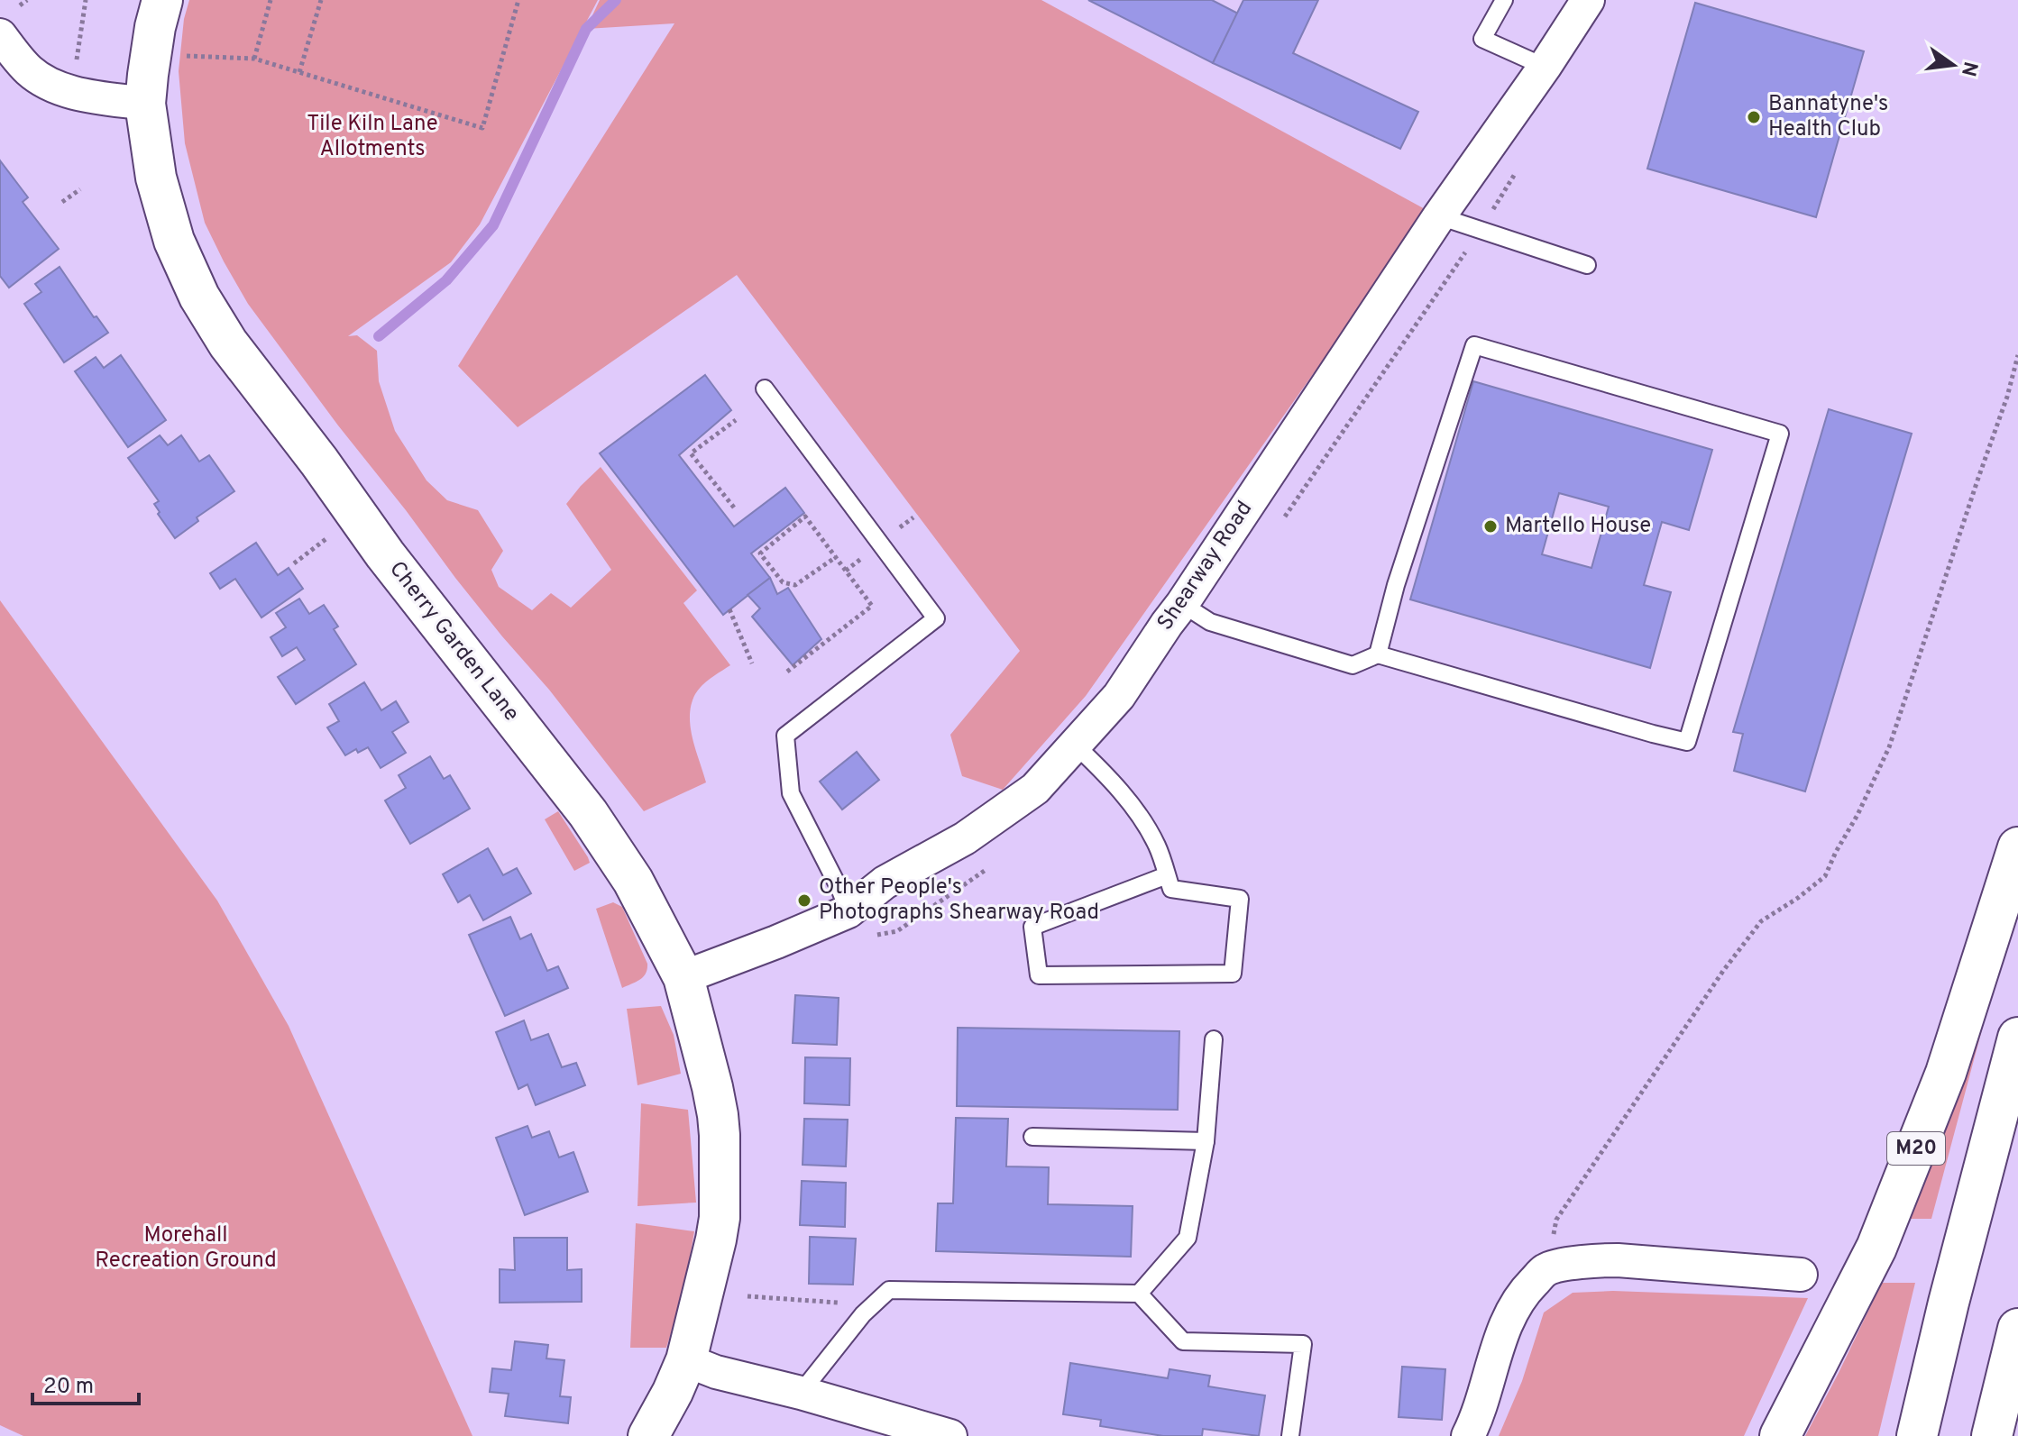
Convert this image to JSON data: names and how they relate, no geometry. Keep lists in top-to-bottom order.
{
  "streets": {
    "main road": ["Cherry Garden Lane", "M20"],
    "street": ["Shearway Road"]
  },
  "crossings": [
    ["Shearway Road", "Cherry Garden Lane"]
  ],
  "parks": ["Tile Kiln Lane Allotments", "Morehall Recreation Ground"],
  "places": ["Bannatyne's Health Club", "Martello House", "Other People's Photographs Shearway Road"],
  "scale_bar": "20 m",
  "north": "right"
}
